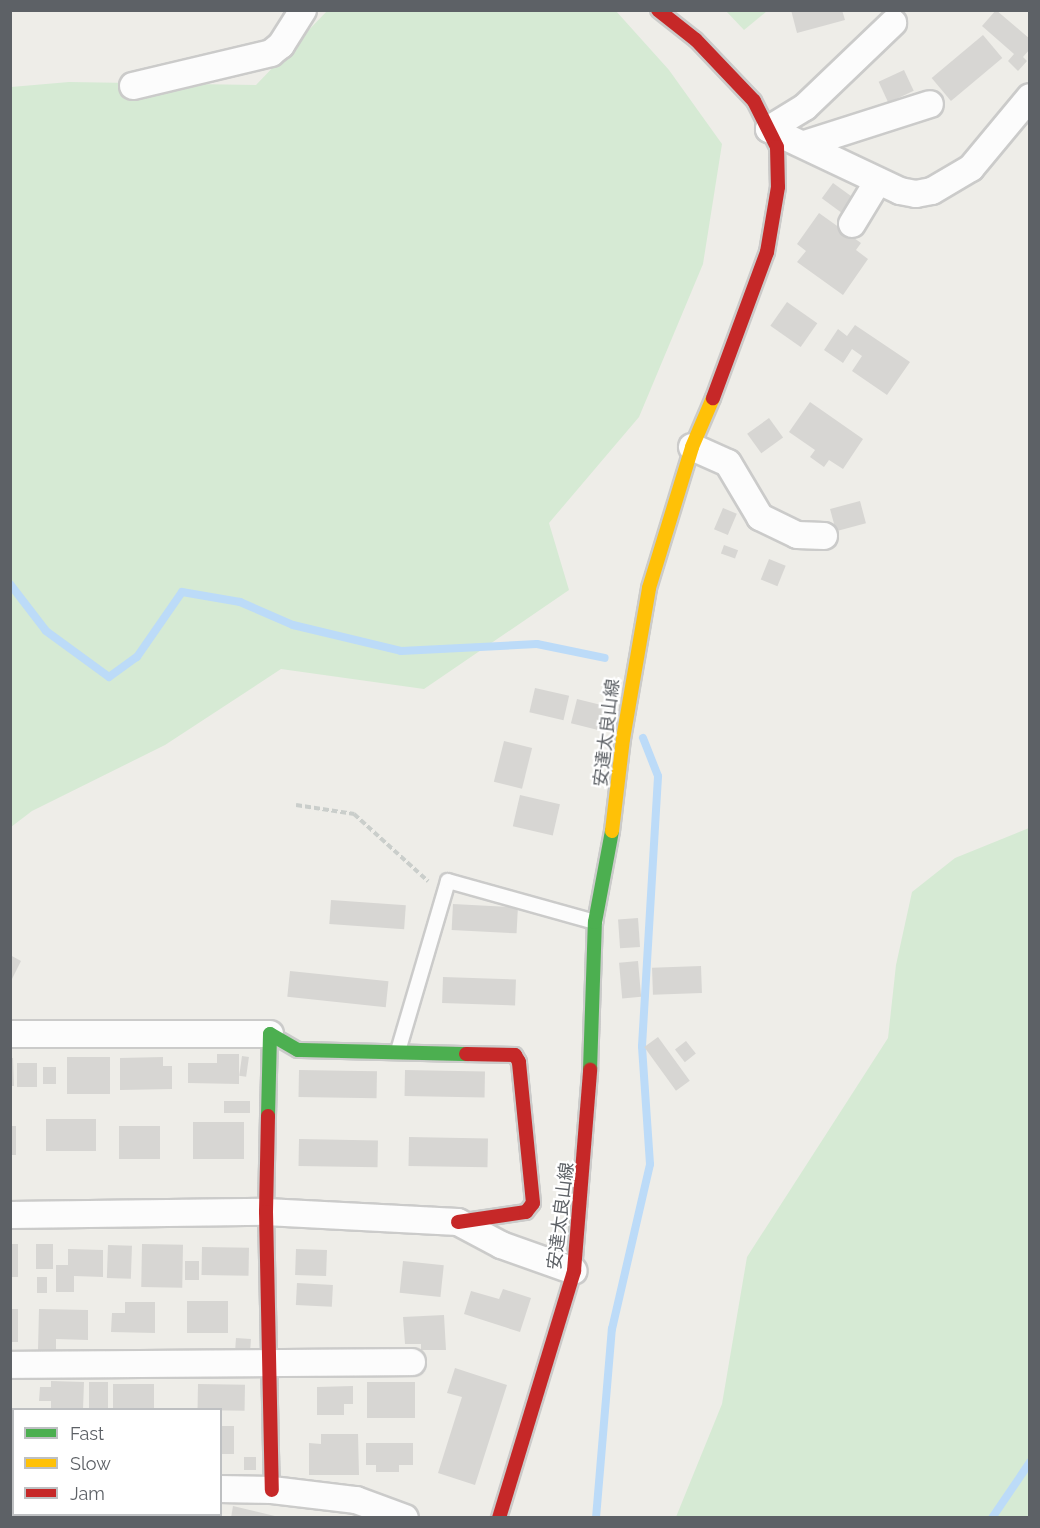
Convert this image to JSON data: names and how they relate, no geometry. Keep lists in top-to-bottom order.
{
  "streets": {
    "main road": ["安達太良山線"]
  },
  "legend": ["Fast", "Slow", "Jam"]
}
